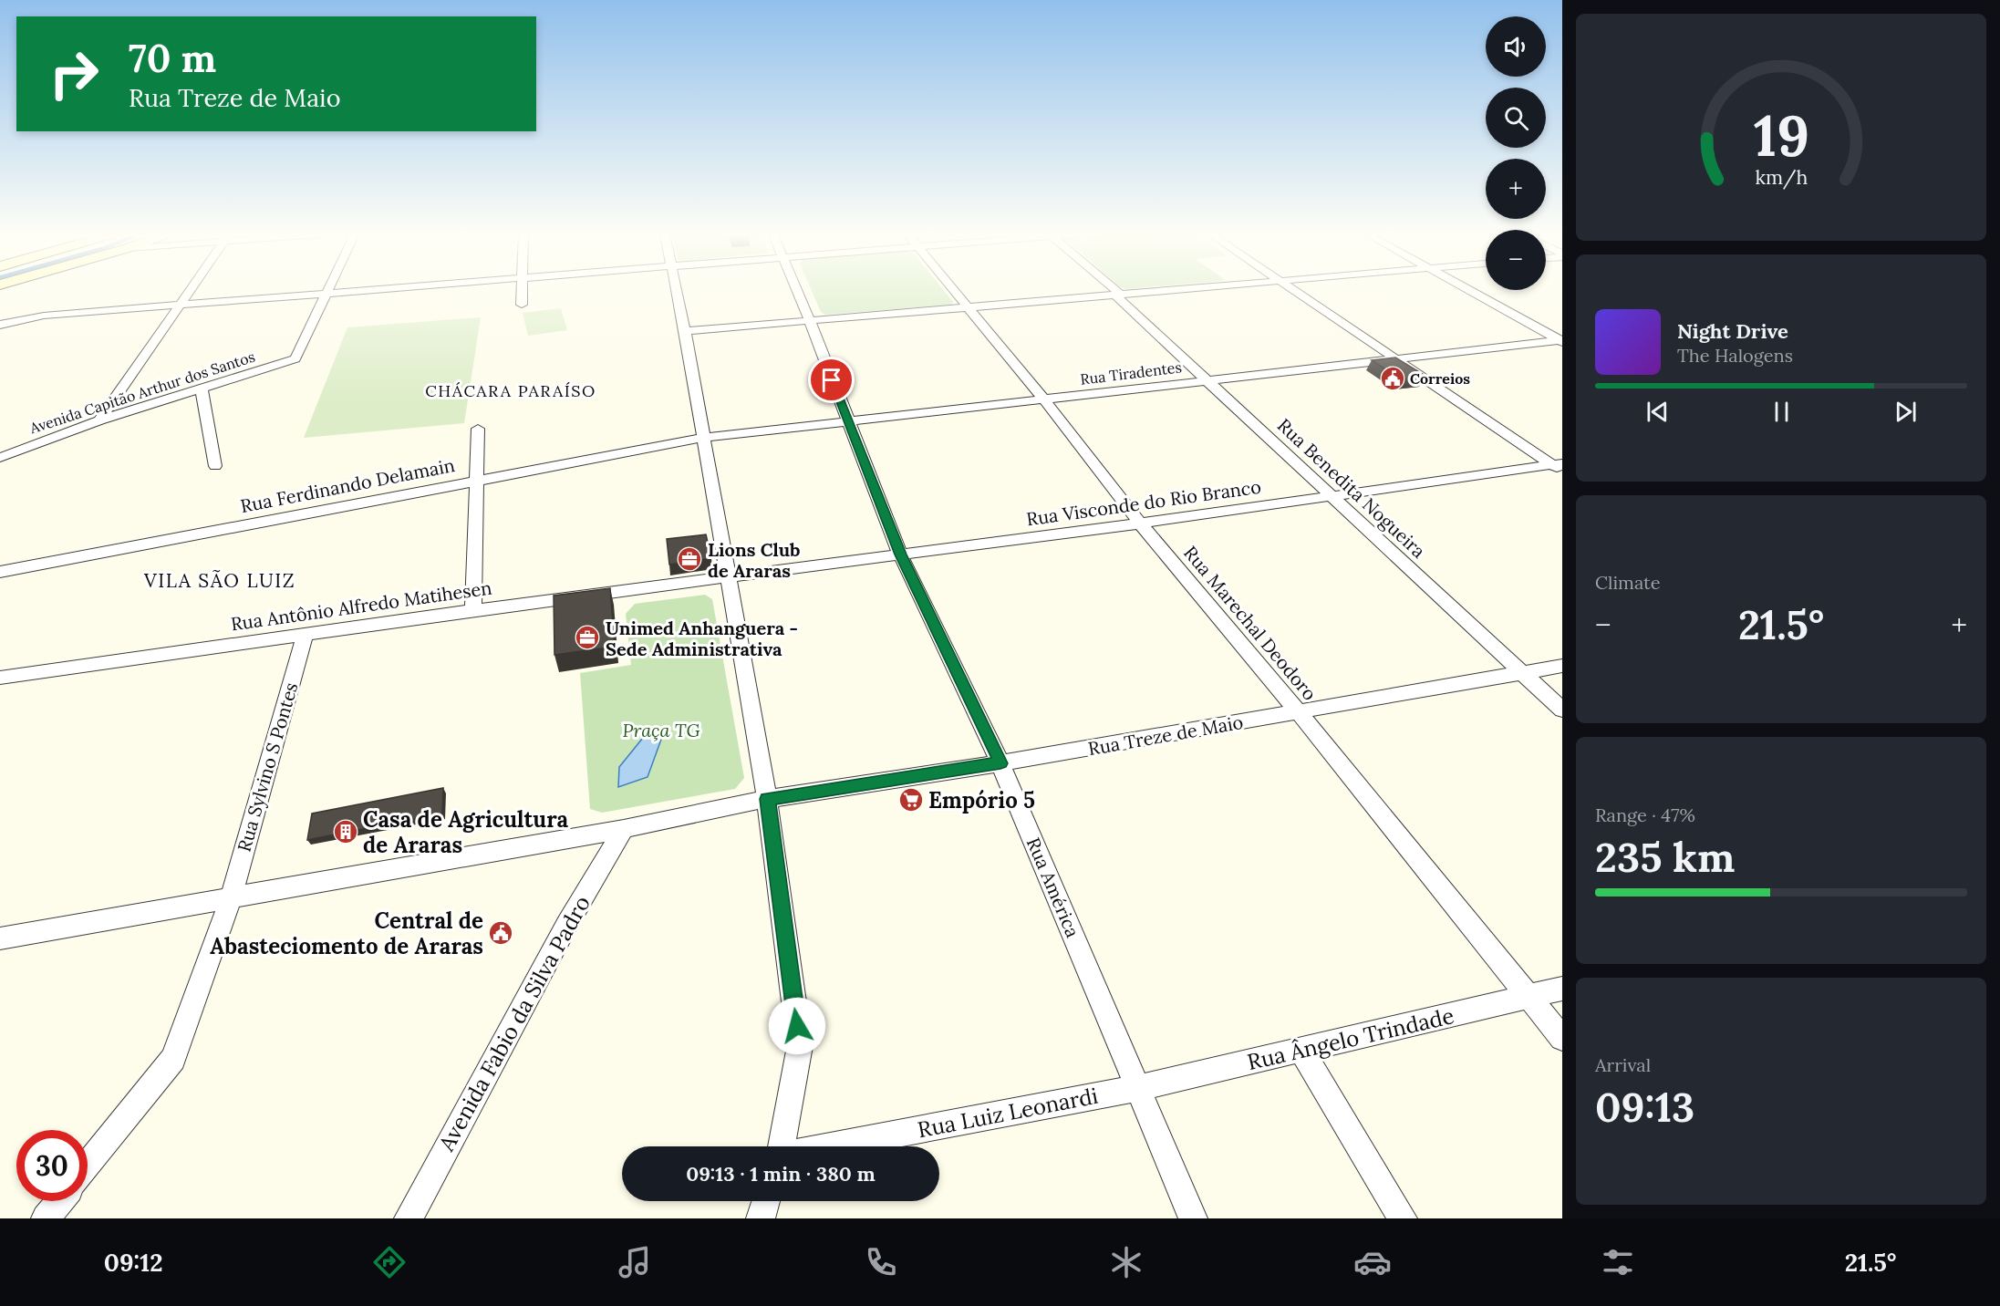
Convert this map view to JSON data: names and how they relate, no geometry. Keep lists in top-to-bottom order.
{
  "streets": {
    "street": [
      "Rua Tiradentes",
      "Avenida Capitão Arthur dos Santos",
      "Rua Ferdinando Delamain",
      "Rua Benedita Nogueira",
      "Rua Visconde do Rio Branco",
      "Rua Antônio Alfredo Matihesen",
      "Rua Marechal Deodoro",
      "Rua Treze de Maio",
      "Rua Sylvino S Pontes",
      "Rua América",
      "Avenida Fabio da Silva Padro",
      "Rua Ângelo Trindade",
      "Rua Luiz Leonardi"
    ]
  },
  "crossings": [
    ["Rua Tiradentes", "Rua Ferdinando Delamain"],
    ["Rua Tiradentes", "Rua Benedita Nogueira"],
    ["Rua Tiradentes", "Rua Marechal Deodoro"],
    ["Rua Tiradentes", "Rua América"],
    ["Rua Benedita Nogueira", "Rua Visconde do Rio Branco"],
    ["Rua Benedita Nogueira", "Rua Treze de Maio"],
    ["Rua Visconde do Rio Branco", "Rua Antônio Alfredo Matihesen"],
    ["Rua Visconde do Rio Branco", "Rua Marechal Deodoro"],
    ["Rua Visconde do Rio Branco", "Rua América"],
    ["Rua Antônio Alfredo Matihesen", "Rua Sylvino S Pontes"],
    ["Rua Marechal Deodoro", "Rua Treze de Maio"],
    ["Rua Marechal Deodoro", "Rua Ângelo Trindade"],
    ["Rua Treze de Maio", "Rua Sylvino S Pontes"],
    ["Rua Treze de Maio", "Rua América"],
    ["Rua Treze de Maio", "Avenida Fabio da Silva Padro"],
    ["Rua América", "Rua Ângelo Trindade"],
    ["Rua América", "Rua Luiz Leonardi"],
    ["Rua Ângelo Trindade", "Rua Luiz Leonardi"]
  ],
  "districts": ["CHÁCARA PARAÍSO", "VILA SÃO LUIZ"],
  "parks": ["Praça TG"],
  "places": {
    "public building": ["Correios", "Central de Abasteciomento de Araras"],
    "office": ["Lions Club de Araras", "Unimed Anhanguera - Sede Administrativa"],
    "supermarket": ["Empório 5"],
    "building": ["Casa de Agricultura de Araras"]
  },
  "page": {
    "map_buttons": ["+", "−"],
    "turn": ["70 m", "Rua Treze de Maio"],
    "song": ["Night Drive", "The Halogens"],
    "tile": [
      "Climate",
      ["Range · 47%", "235 km"],
      ["Arrival", "09:13"]
    ],
    "heat": ["−", "21.5°", "+"],
    "limit": "30",
    "trip": "09:13 · 1 min · 380 m",
    "tabs": ["09:12", "21.5°"],
    "gauge": ["19", "km/h"]
  }
}
